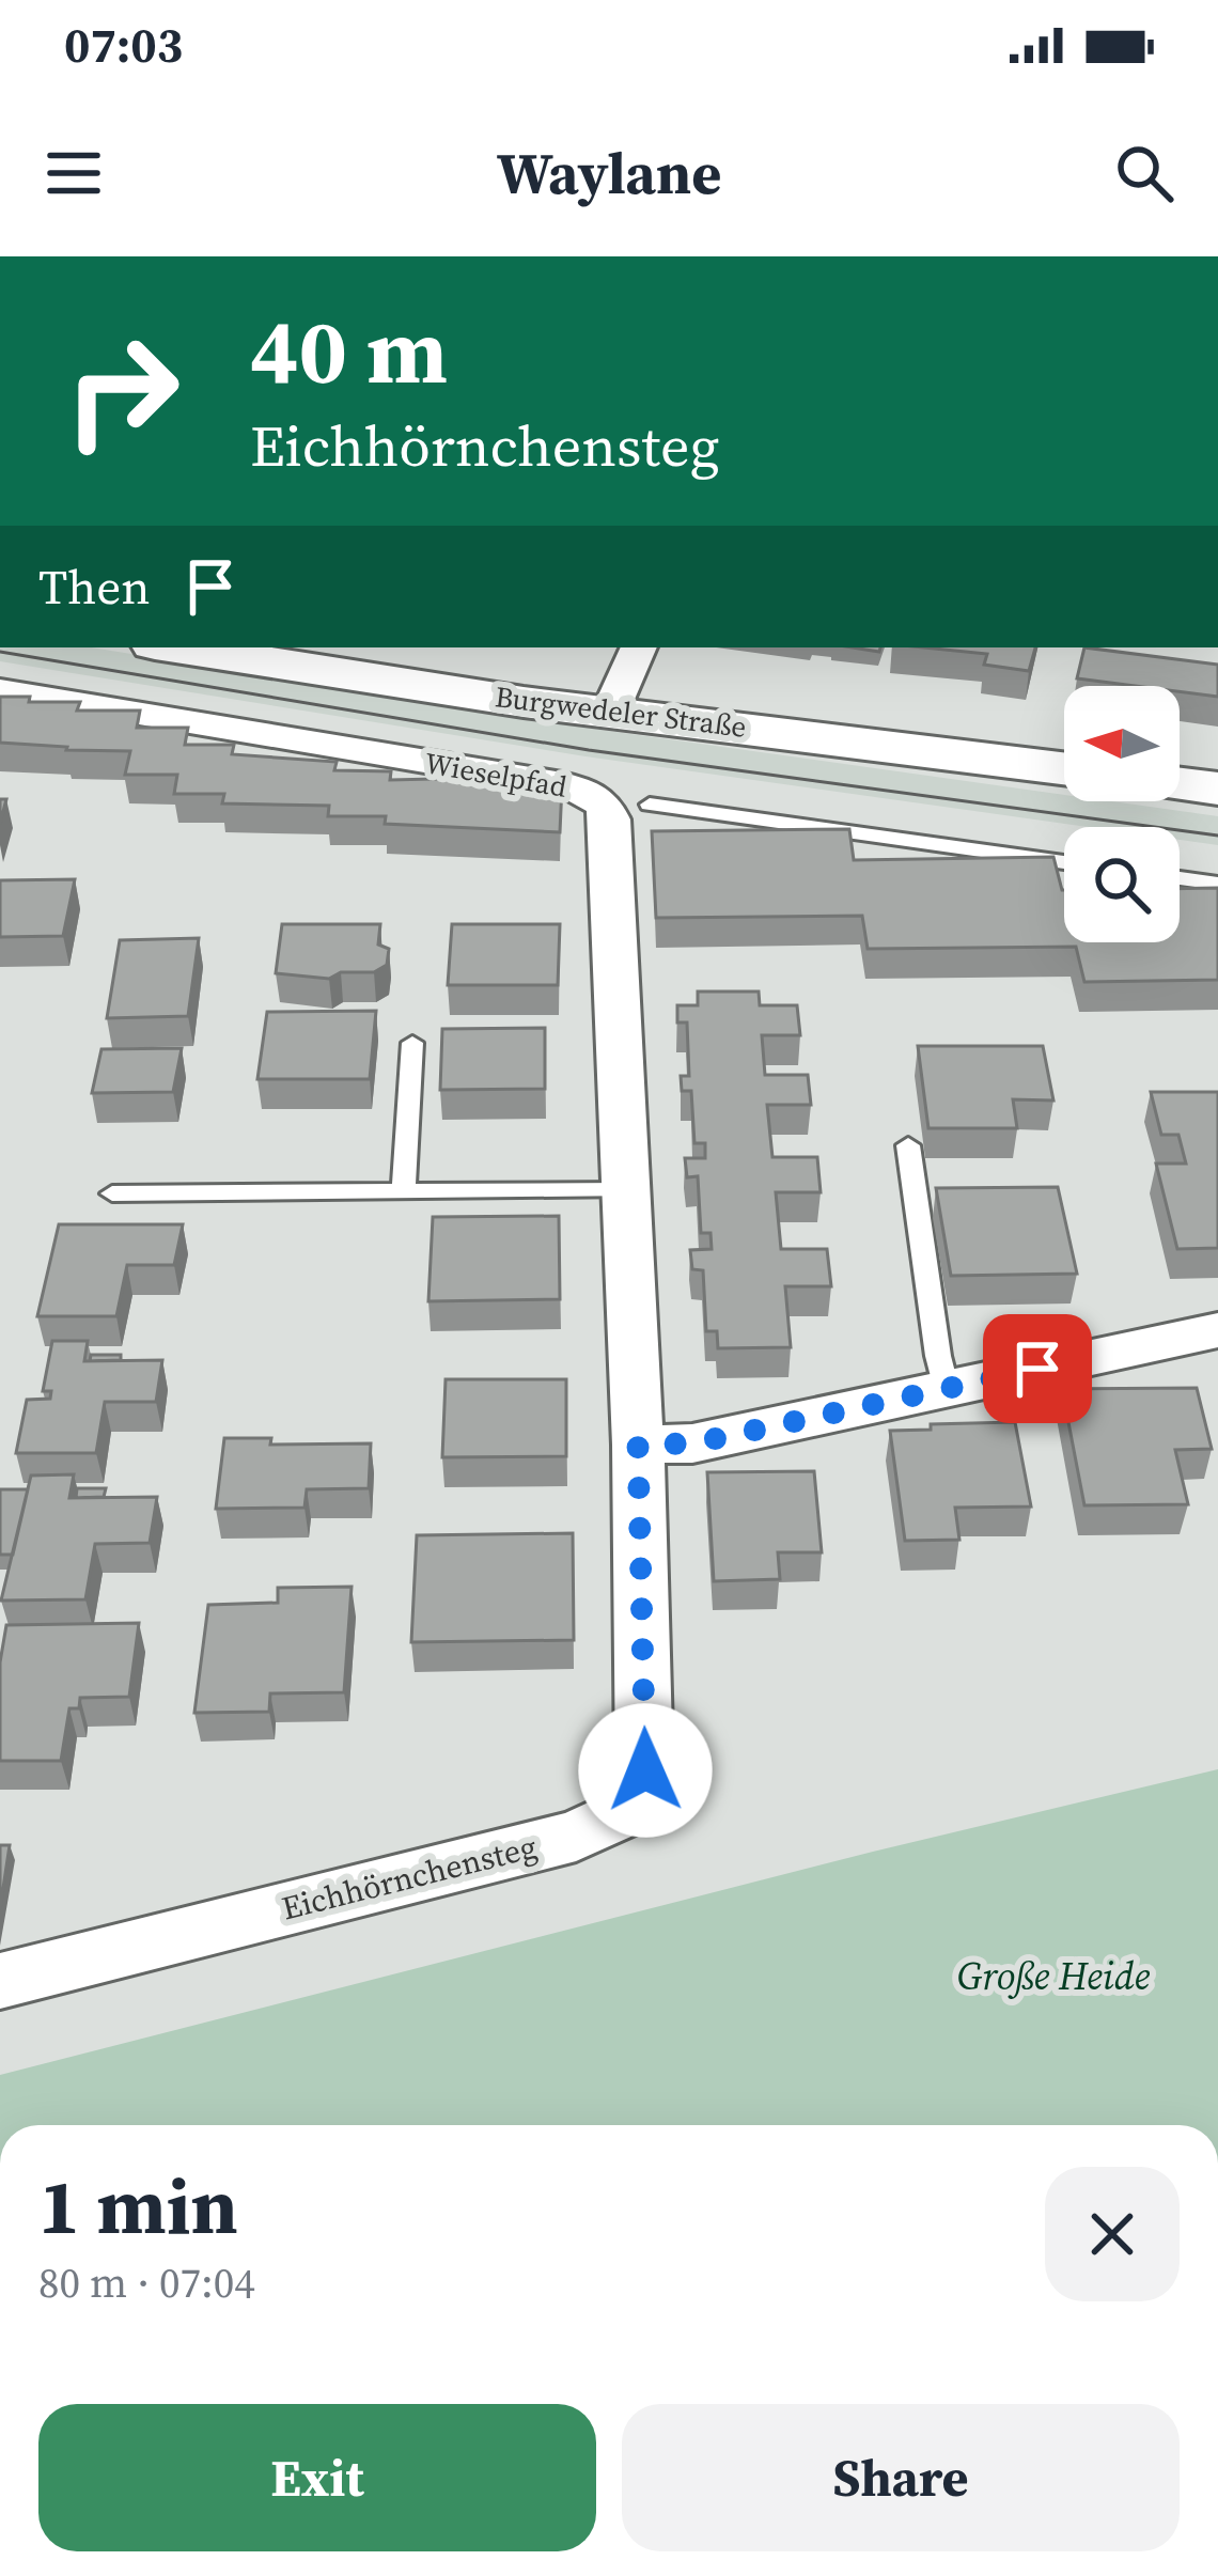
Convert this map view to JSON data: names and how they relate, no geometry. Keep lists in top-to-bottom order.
{
  "streets": {
    "main road": ["Burgwedeler Straße"],
    "street": ["Wieselpfad", "Eichhörnchensteg"]
  },
  "crossings": [
    ["Wieselpfad", "Eichhörnchensteg"]
  ],
  "parks": ["Große Heide"],
  "north": "left",
  "page": {
    "status": "07:03",
    "header": "Waylane",
    "turn": ["40 m", "Eichhörnchensteg"],
    "then": "Then",
    "heading": ["1 min", "80 m · 07:04"],
    "buttons": ["Exit", "Share"]
  }
}
